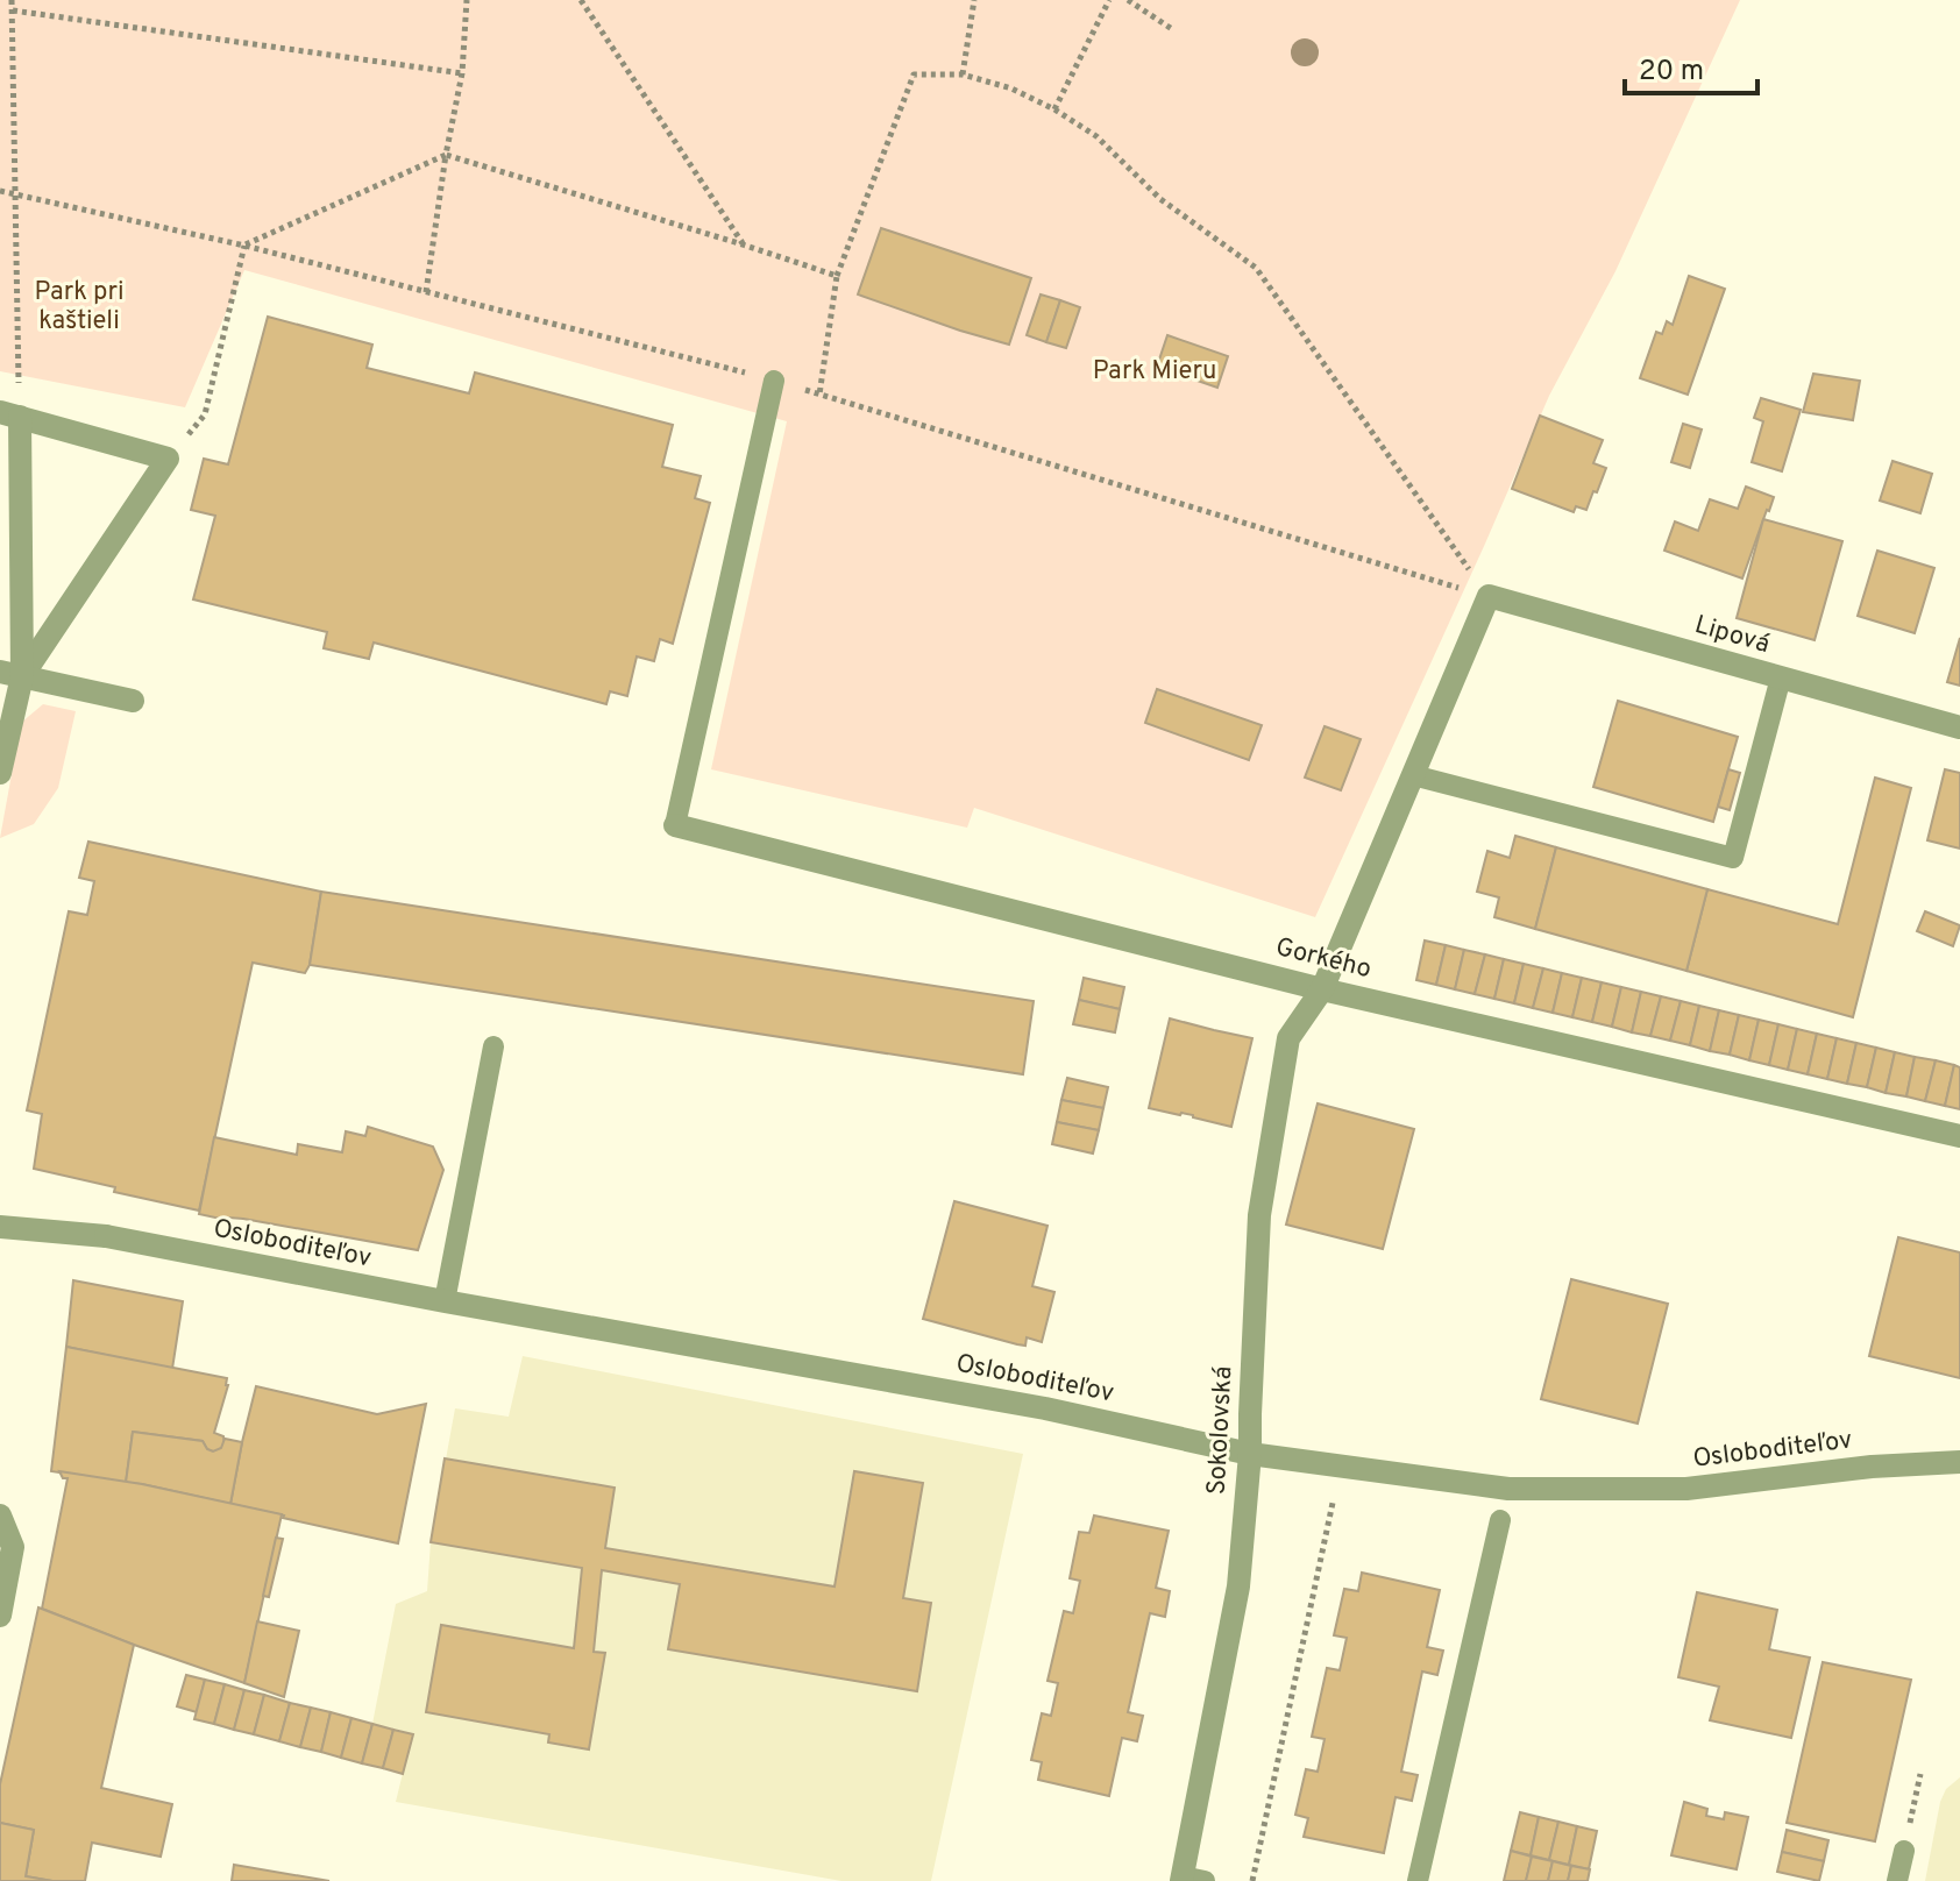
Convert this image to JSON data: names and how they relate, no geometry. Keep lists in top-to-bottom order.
{
  "streets": {
    "street": [
      "Lipová",
      "Gorkého",
      "Osloboditeľov",
      "Sokolovská"
    ]
  },
  "crossings": [
    ["Lipová", "Sokolovská"],
    ["Gorkého", "Sokolovská"],
    ["Osloboditeľov", "Sokolovská"]
  ],
  "parks": ["Park pri kaštieli", "Park Mieru"],
  "scale_bar": "20 m"
}
